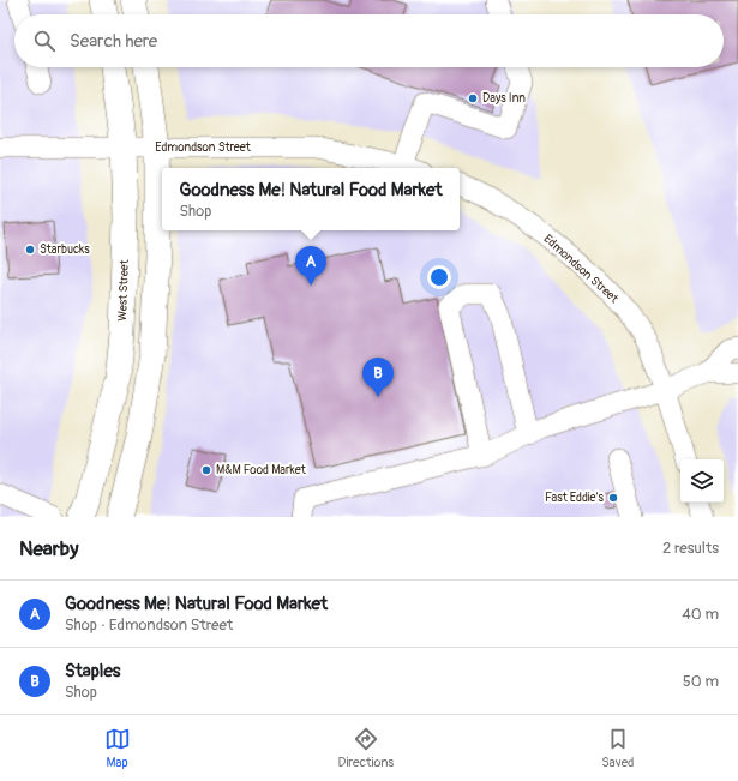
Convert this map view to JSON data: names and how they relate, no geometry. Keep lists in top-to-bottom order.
{
  "streets": {
    "main road": ["West Street"],
    "street": ["Edmondson Street"]
  },
  "crossings": [
    ["Edmondson Street", "West Street"]
  ],
  "places": [
    "Days Inn",
    "Starbucks",
    "M&M Food Market",
    "Fast Eddie's"
  ],
  "page": {
    "search": "Search here",
    "popup": ["Goodness Me! Natural Food Market", "Shop"],
    "pins": ["A", "B"],
    "heading": ["Nearby", "2 results"],
    "list": [
      {
        "mark": "A",
        "name": "Goodness Me! Natural Food Market",
        "note": "Shop · Edmondson Street",
        "value": "40 m"
      },
      {
        "mark": "B",
        "name": "Staples",
        "note": "Shop",
        "value": "50 m"
      }
    ],
    "nav": ["Map", "Directions", "Saved"]
  }
}
